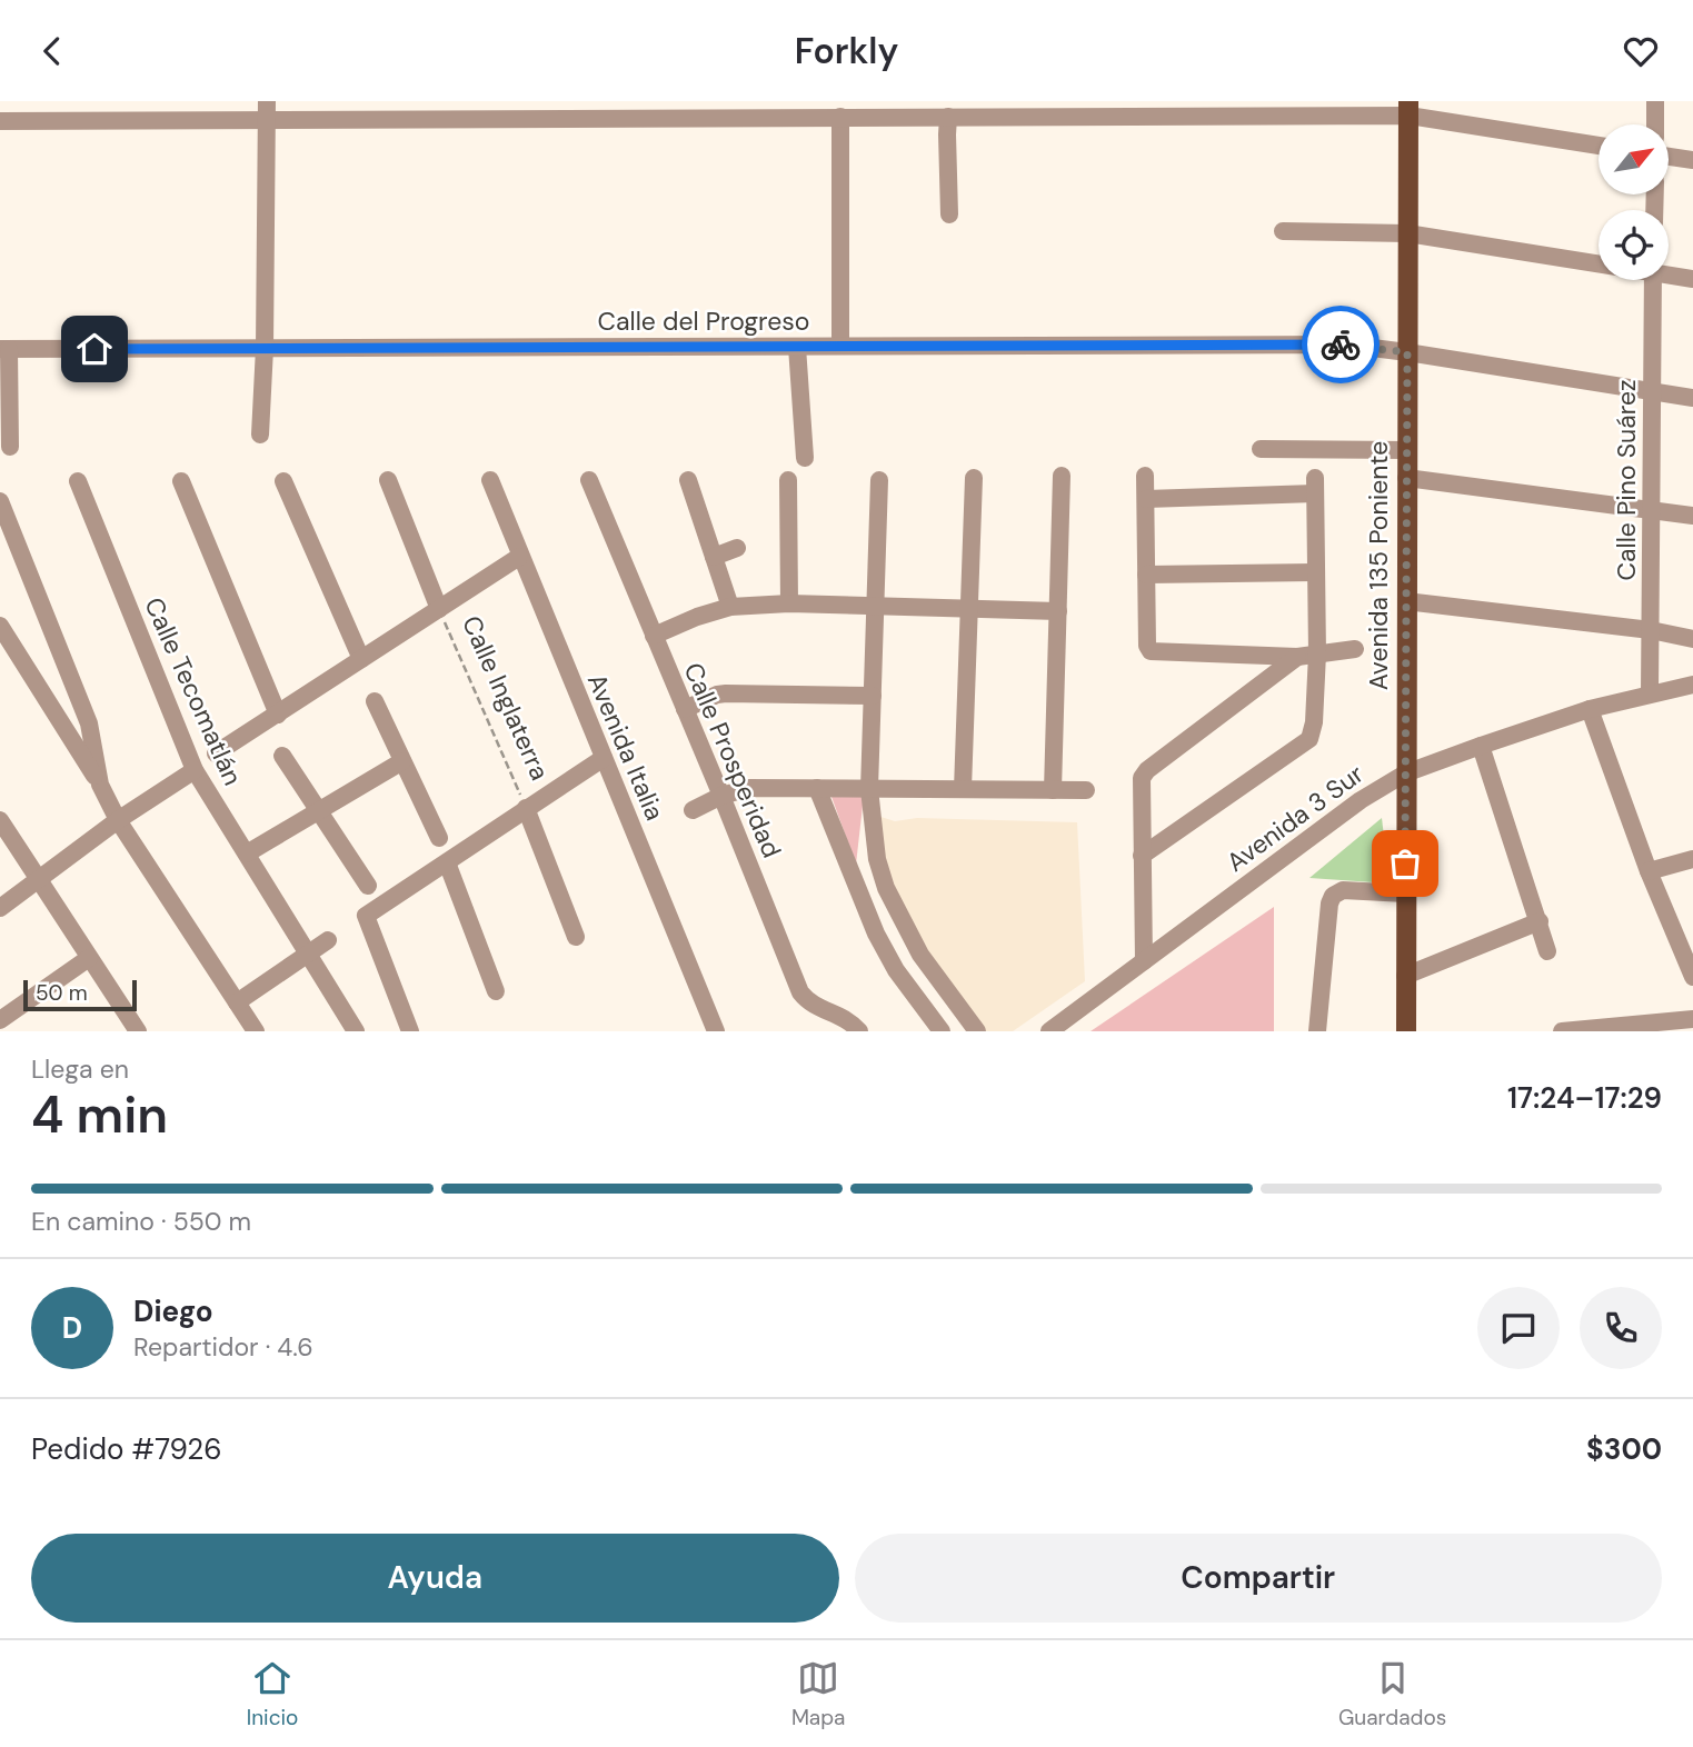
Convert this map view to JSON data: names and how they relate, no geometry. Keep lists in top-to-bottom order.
{
  "streets": {
    "main road": ["Avenida 135 Poniente"],
    "street": [
      "Calle del Progreso",
      "Calle Pino Suárez",
      "Calle Tecomatlán",
      "Calle Inglaterra",
      "Avenida Italia",
      "Calle Prosperidad",
      "Avenida 3 Sur"
    ]
  },
  "crossings": [
    ["Calle del Progreso", "Calle Pino Suárez"],
    ["Calle del Progreso", "Avenida 135 Poniente"],
    ["Calle Pino Suárez", "Avenida 3 Sur"],
    ["Avenida 135 Poniente", "Avenida 3 Sur"]
  ],
  "scale_bar": "50 m",
  "north": "top right",
  "page": {
    "header": "Forkly",
    "scale": "50 m",
    "heading": ["4 min", "Llega en", "17:24–17:29"],
    "panel": [
      "Diego",
      "Repartidor · 4.6",
      "Pedido #7926",
      "$300"
    ],
    "bar": "En camino · 550 m",
    "round": "D",
    "buttons": ["Ayuda", "Compartir"],
    "tabs": ["Inicio", "Mapa", "Guardados"]
  }
}
